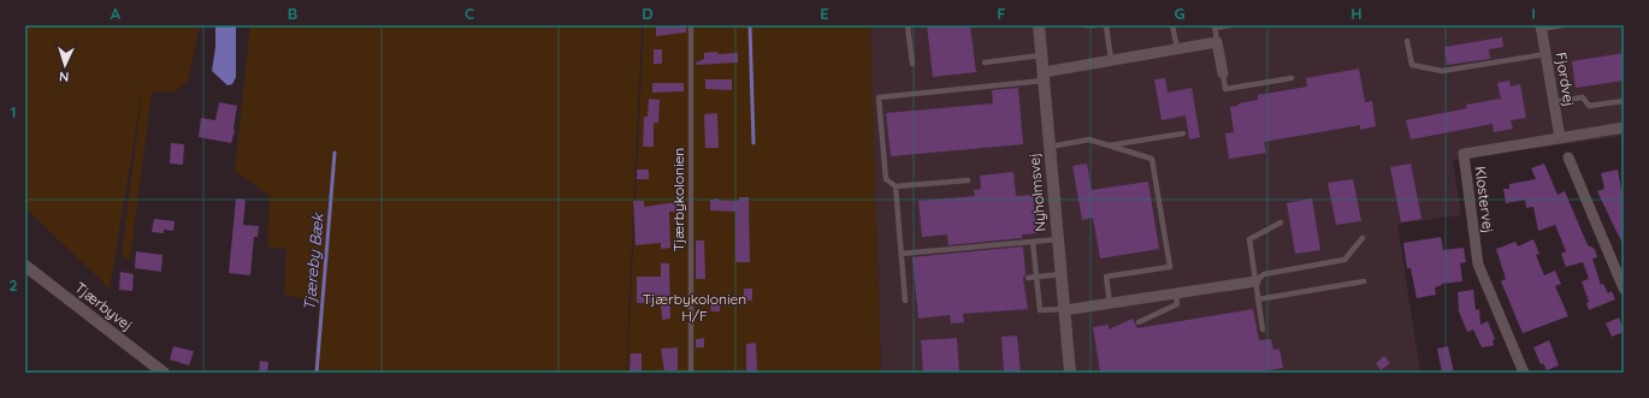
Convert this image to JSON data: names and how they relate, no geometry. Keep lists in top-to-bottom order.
{
  "streets": {
    "street": [
      "Fjordvej",
      "Nyholmsvej",
      "Klostervej",
      "Tjærbyvej"
    ],
    "lane": ["Tjærbykolonien"]
  },
  "crossings": [
    ["Fjordvej", "Klostervej"]
  ],
  "water": ["Tjæreby Bæk"],
  "parks": ["Tjærbykolonien H/F"],
  "north": "bottom",
  "grid": {
    "columns": [
      "A",
      "B",
      "C",
      "D",
      "E",
      "F",
      "G",
      "H",
      "I"
    ],
    "rows": ["1", "2"]
  }
}
